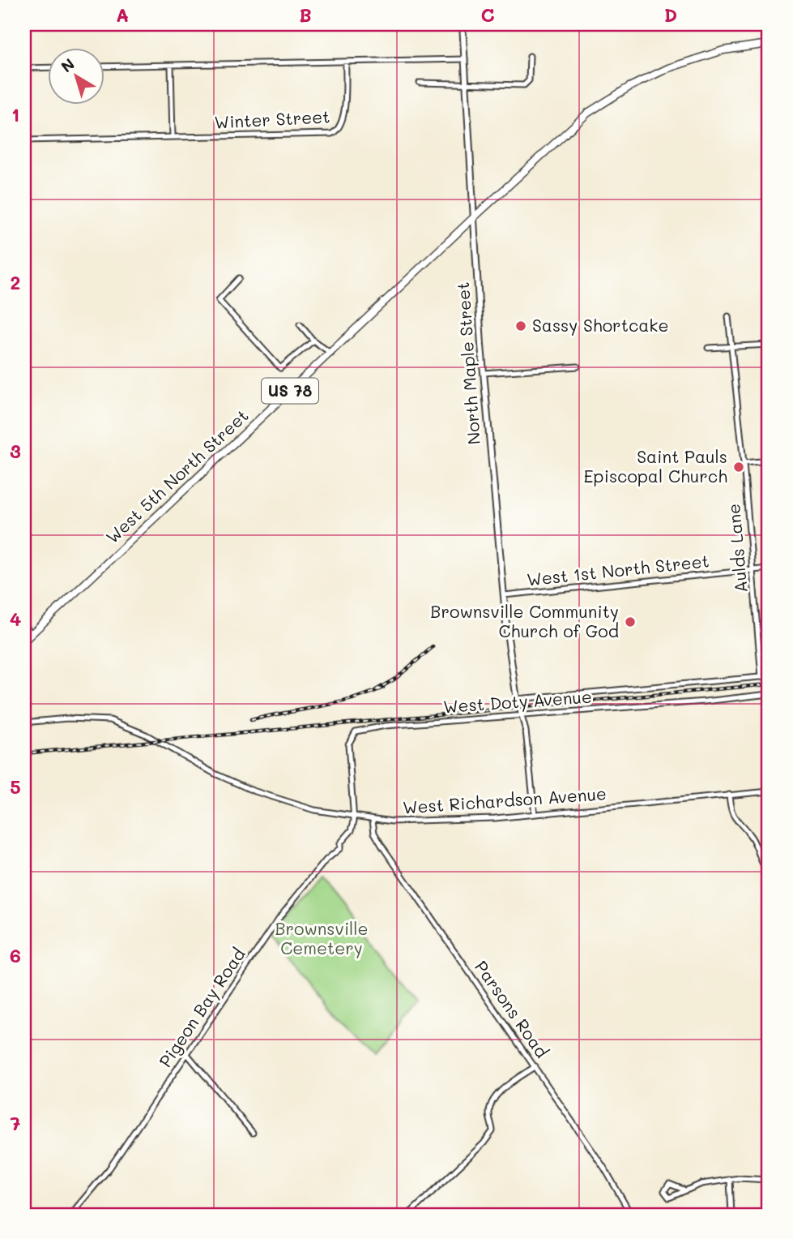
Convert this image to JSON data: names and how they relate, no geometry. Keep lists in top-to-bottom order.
{
  "streets": {
    "main road": ["US 78", "West 5th North Street"],
    "street": [
      "Winter Street",
      "North Maple Street",
      "Aulds Lane",
      "West 1st North Street",
      "West Doty Avenue",
      "West Richardson Avenue",
      "Pigeon Bay Road",
      "Parsons Road"
    ]
  },
  "crossings": [
    ["North Maple Street", "US 78"],
    ["North Maple Street", "West 5th North Street"],
    ["North Maple Street", "West 1st North Street"],
    ["US 78", "West 5th North Street"],
    ["Aulds Lane", "West 1st North Street"],
    ["West Doty Avenue", "West Richardson Avenue"],
    ["West Doty Avenue", "Pigeon Bay Road"],
    ["West Richardson Avenue", "Pigeon Bay Road"],
    ["West Richardson Avenue", "Parsons Road"]
  ],
  "parks": ["Brownsville Cemetery"],
  "places": ["Sassy Shortcake", "Saint Pauls Episcopal Church", "Brownsville Community Church of God"],
  "north": "top left",
  "grid": {
    "columns": [
      "A",
      "B",
      "C",
      "D"
    ],
    "rows": [
      "1",
      "2",
      "3",
      "4",
      "5",
      "6",
      "7"
    ]
  }
}
